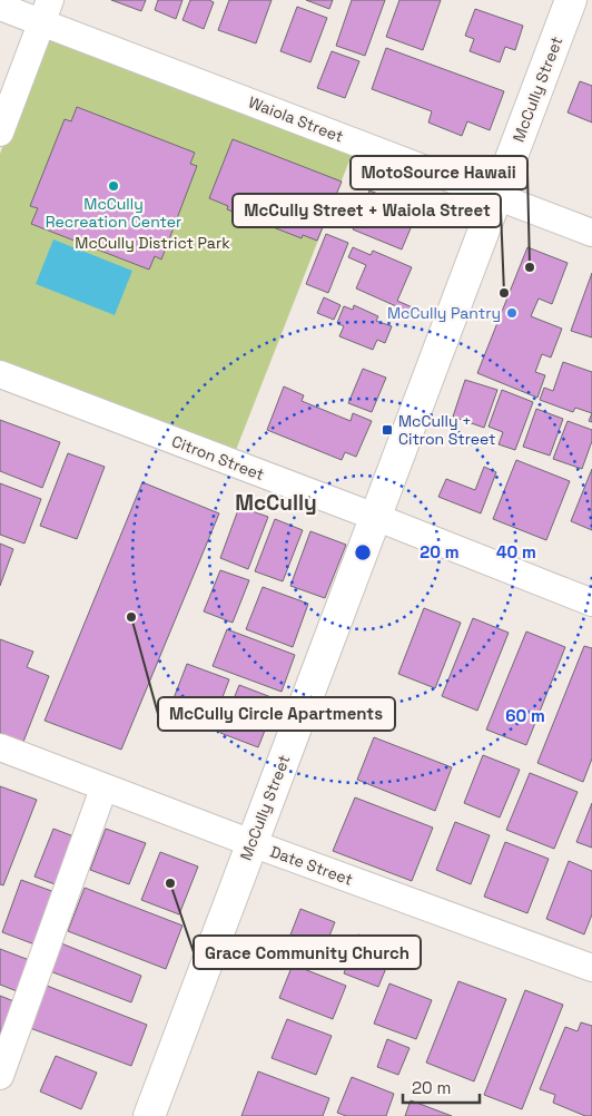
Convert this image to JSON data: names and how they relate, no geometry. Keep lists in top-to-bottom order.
{
  "streets": {
    "main road": ["McCully Street"],
    "street": ["Waiola Street", "Citron Street", "Date Street"]
  },
  "crossings": [
    ["McCully Street", "Waiola Street"],
    ["McCully Street", "Citron Street"],
    ["McCully Street", "Date Street"]
  ],
  "districts": ["McCully"],
  "parks": ["McCully District Park"],
  "places": {
    "other": [
      "McCully Recreation Center",
      "MotoSource Hawaii",
      "McCully Street + Waiola Street",
      "McCully Pantry",
      "McCully Circle Apartments",
      "Grace Community Church"
    ],
    "transit": ["McCully + Citron Street"]
  },
  "scale_bar": "20 m",
  "rings": ["20 m", "40 m", "60 m"]
}
